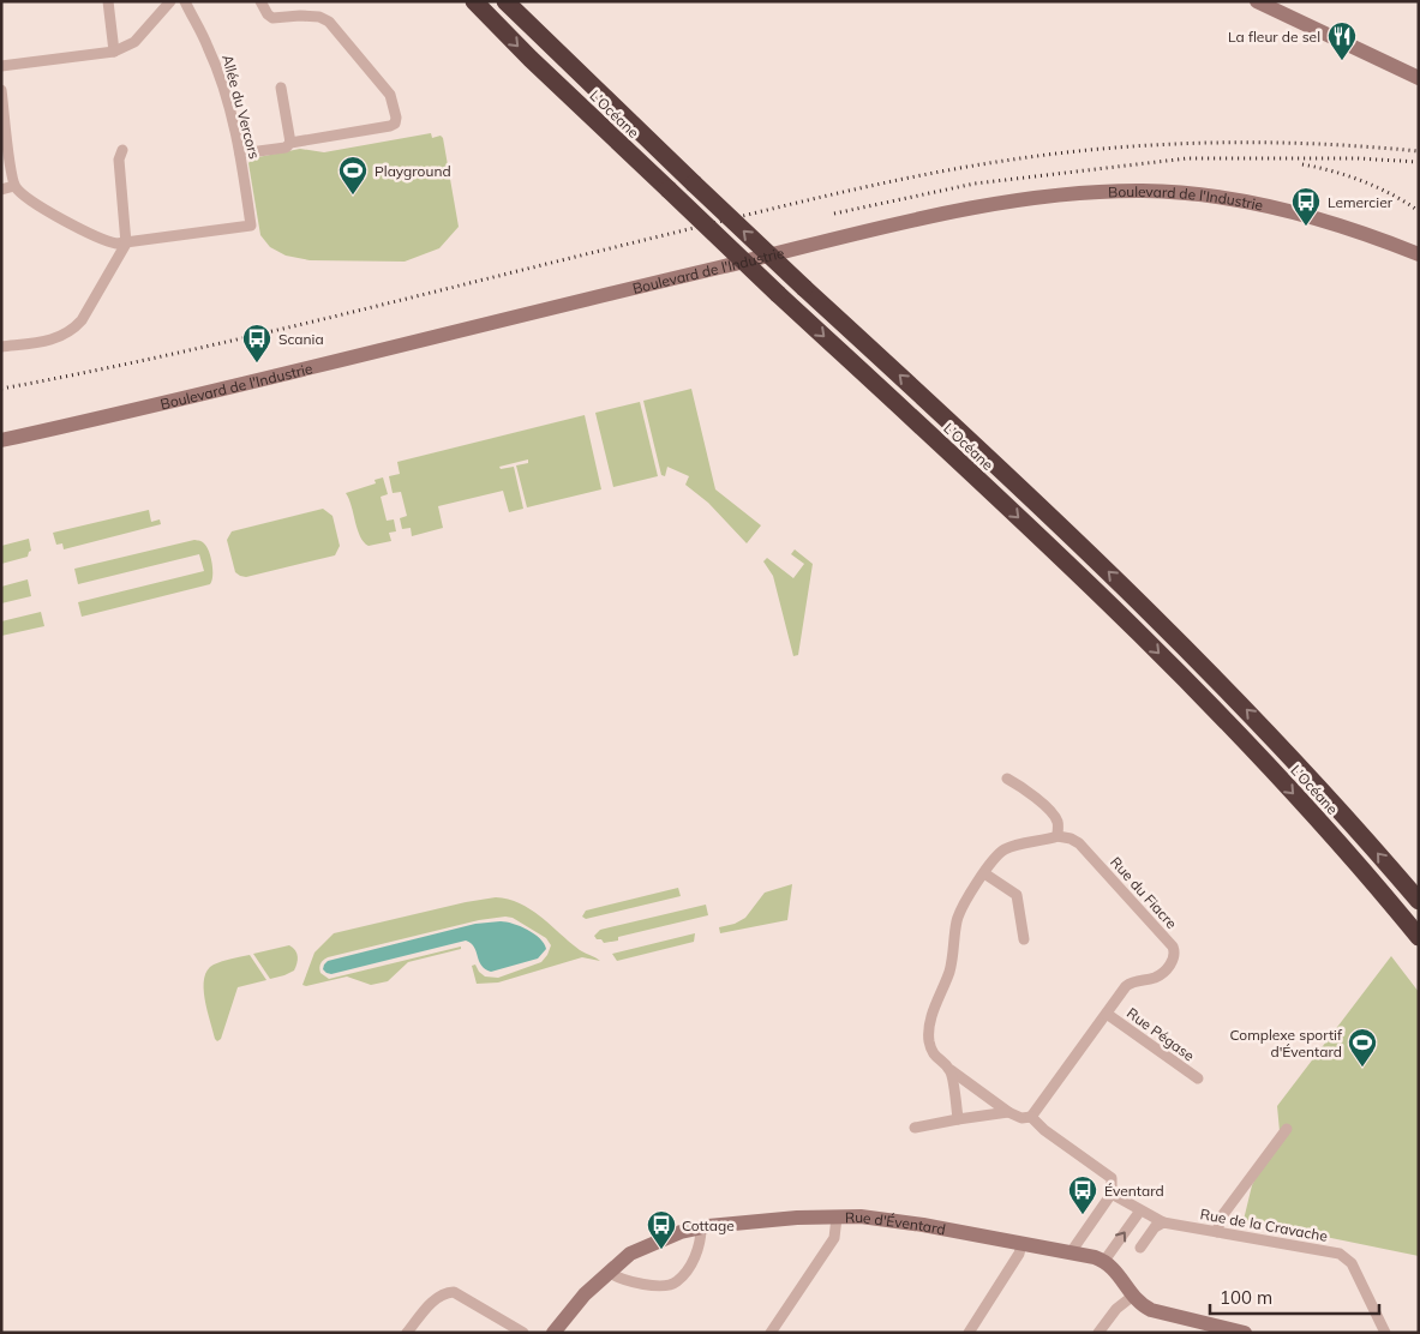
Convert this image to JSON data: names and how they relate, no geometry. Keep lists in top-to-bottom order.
{
  "streets": {
    "highway": ["L’Océane"],
    "street": [
      "Allée du Vercors",
      "Boulevard de l'Industrie",
      "Rue du Fiacre",
      "Rue Pégase",
      "Rue d'Éventard",
      "Rue de la Cravache"
    ]
  },
  "crossings": [
    ["Rue du Fiacre", "Rue Pégase"]
  ],
  "places": {
    "restaurant": ["La fleur de sel"],
    "sports": ["Playground", "Complexe sportif d'Éventard"],
    "bus stop": [
      "Lemercier",
      "Scania",
      "Éventard",
      "Cottage"
    ]
  },
  "scale_bar": "100 m"
}
